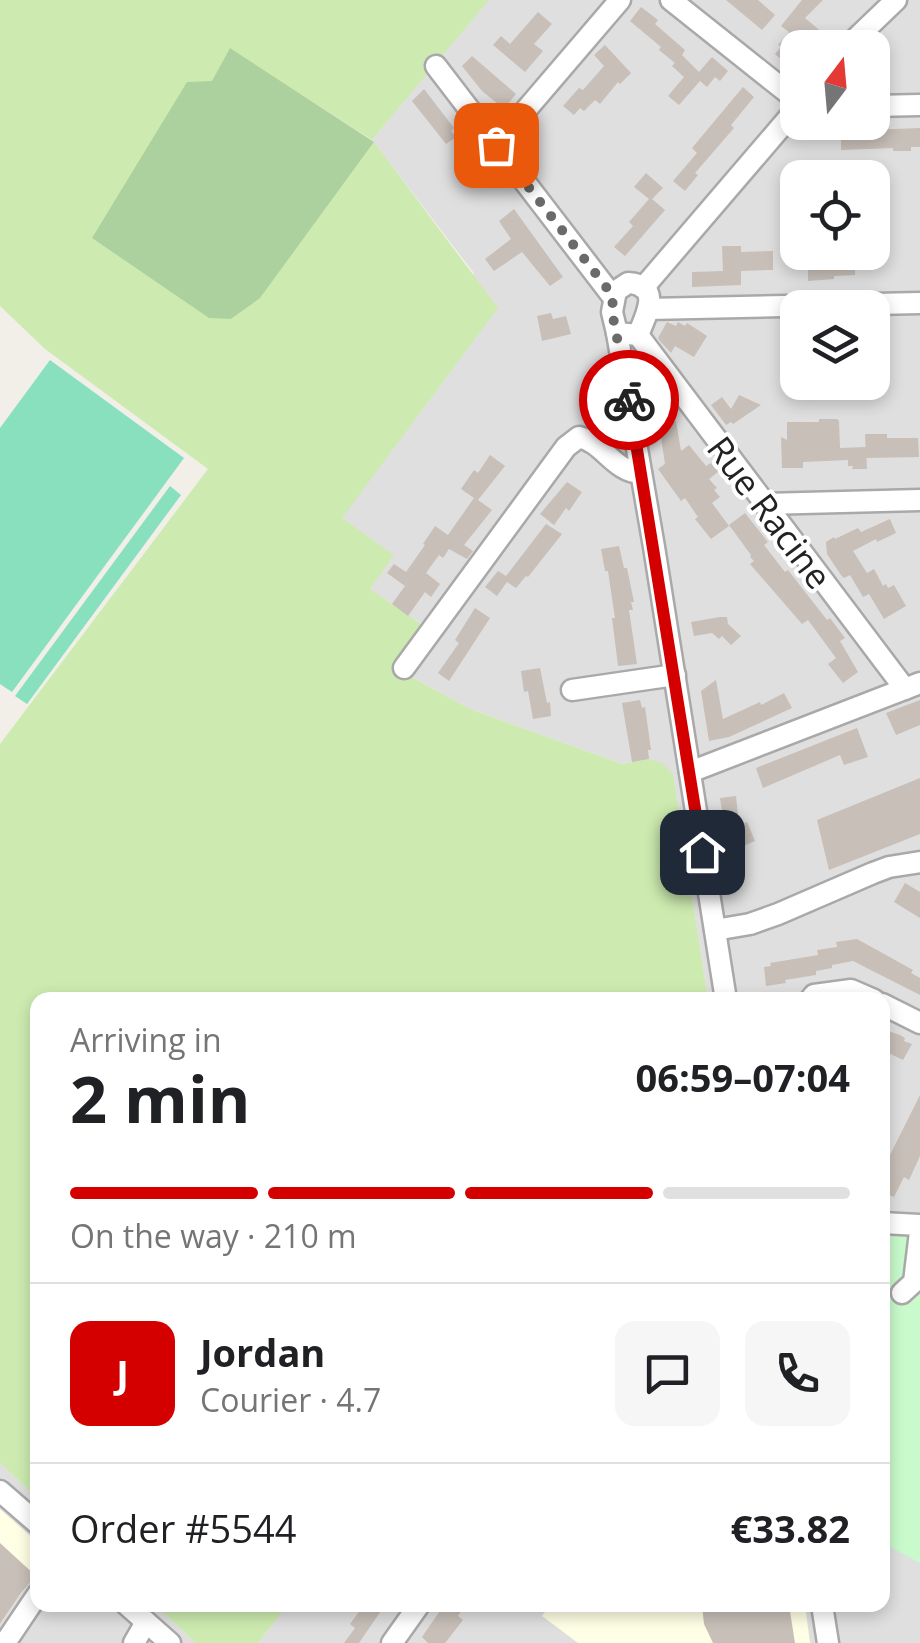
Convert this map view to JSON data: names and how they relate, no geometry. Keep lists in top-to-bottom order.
{
  "streets": {
    "street": ["Rue Racine"]
  },
  "north": "top",
  "page": {
    "heading": ["2 min", "Arriving in", "06:59–07:04"],
    "panel": [
      "Jordan",
      "Courier · 4.7",
      "Order #5544",
      "€33.82"
    ],
    "bar": "On the way · 210 m",
    "round": "J"
  }
}
